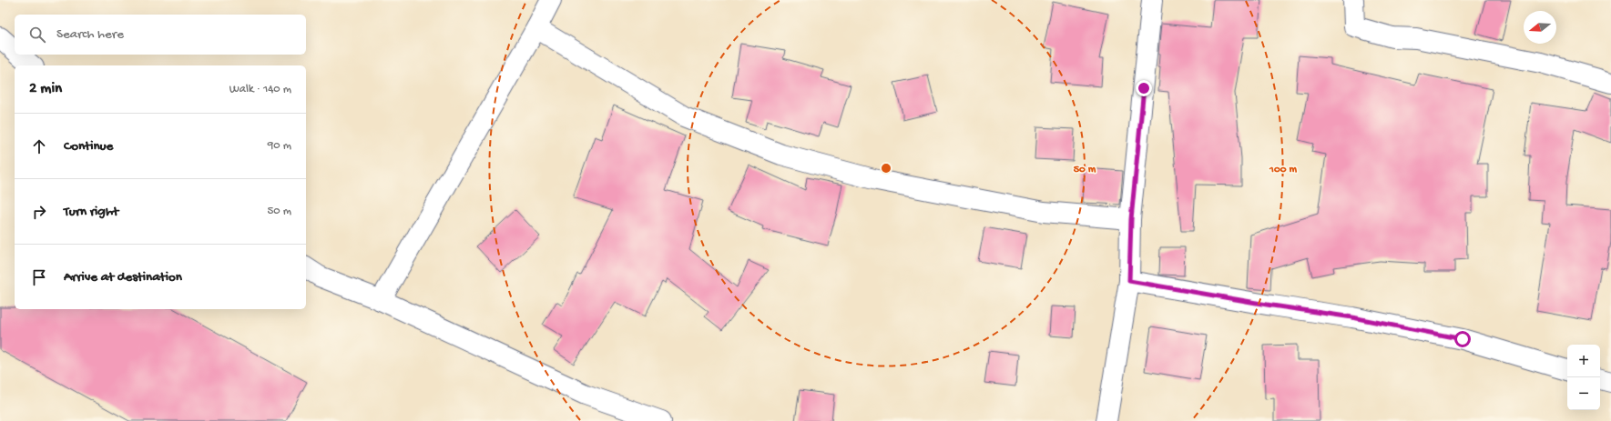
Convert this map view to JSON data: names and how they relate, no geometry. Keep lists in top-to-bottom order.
{
  "north": "left",
  "page": {
    "search": "Search here",
    "heading": ["2 min", "Walk · 140 m"],
    "list": [
      ["Continue", "90 m"],
      ["Turn right", "50 m"],
      "Arrive at destination"
    ],
    "map_buttons": ["+", "−"]
  },
  "rings": ["50 m", "100 m"]
}
